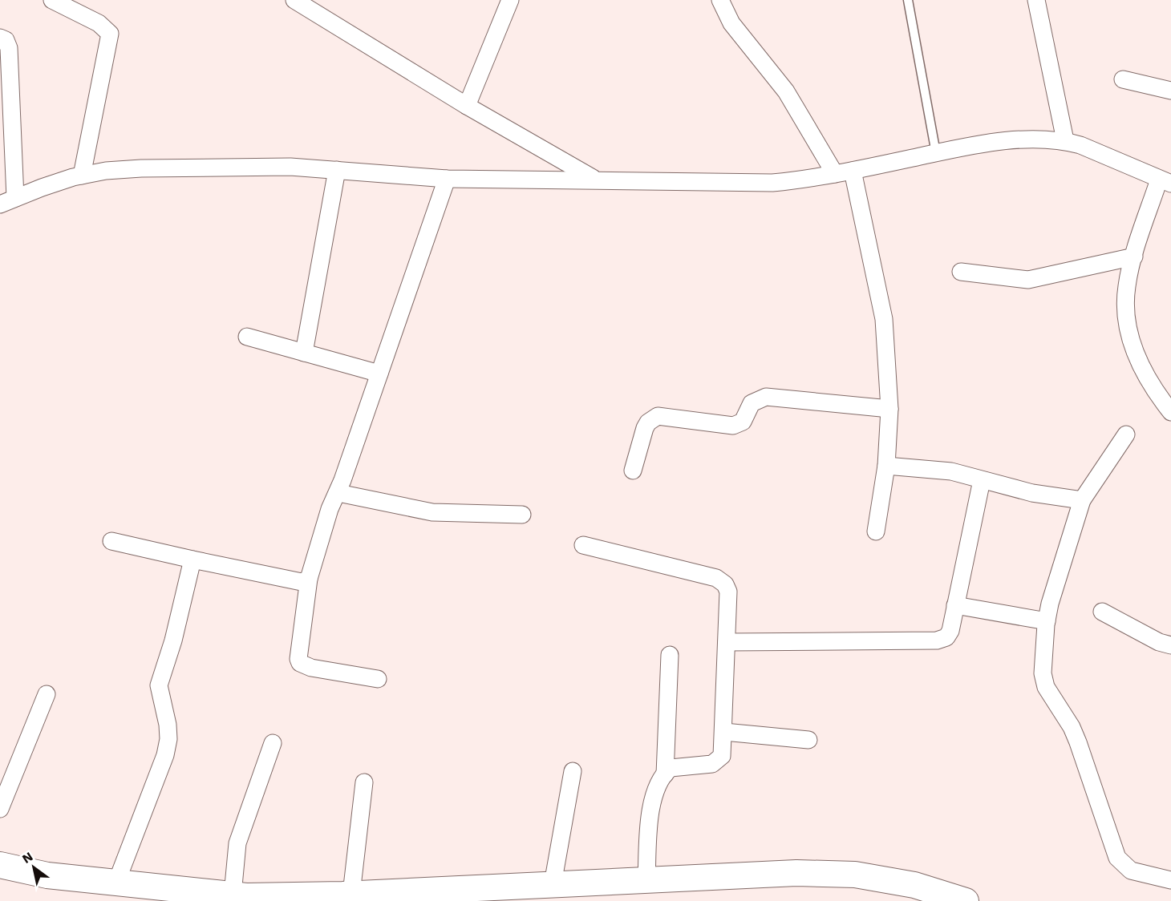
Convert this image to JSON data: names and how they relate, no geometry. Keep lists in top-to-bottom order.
{
  "north": "top left"
}
